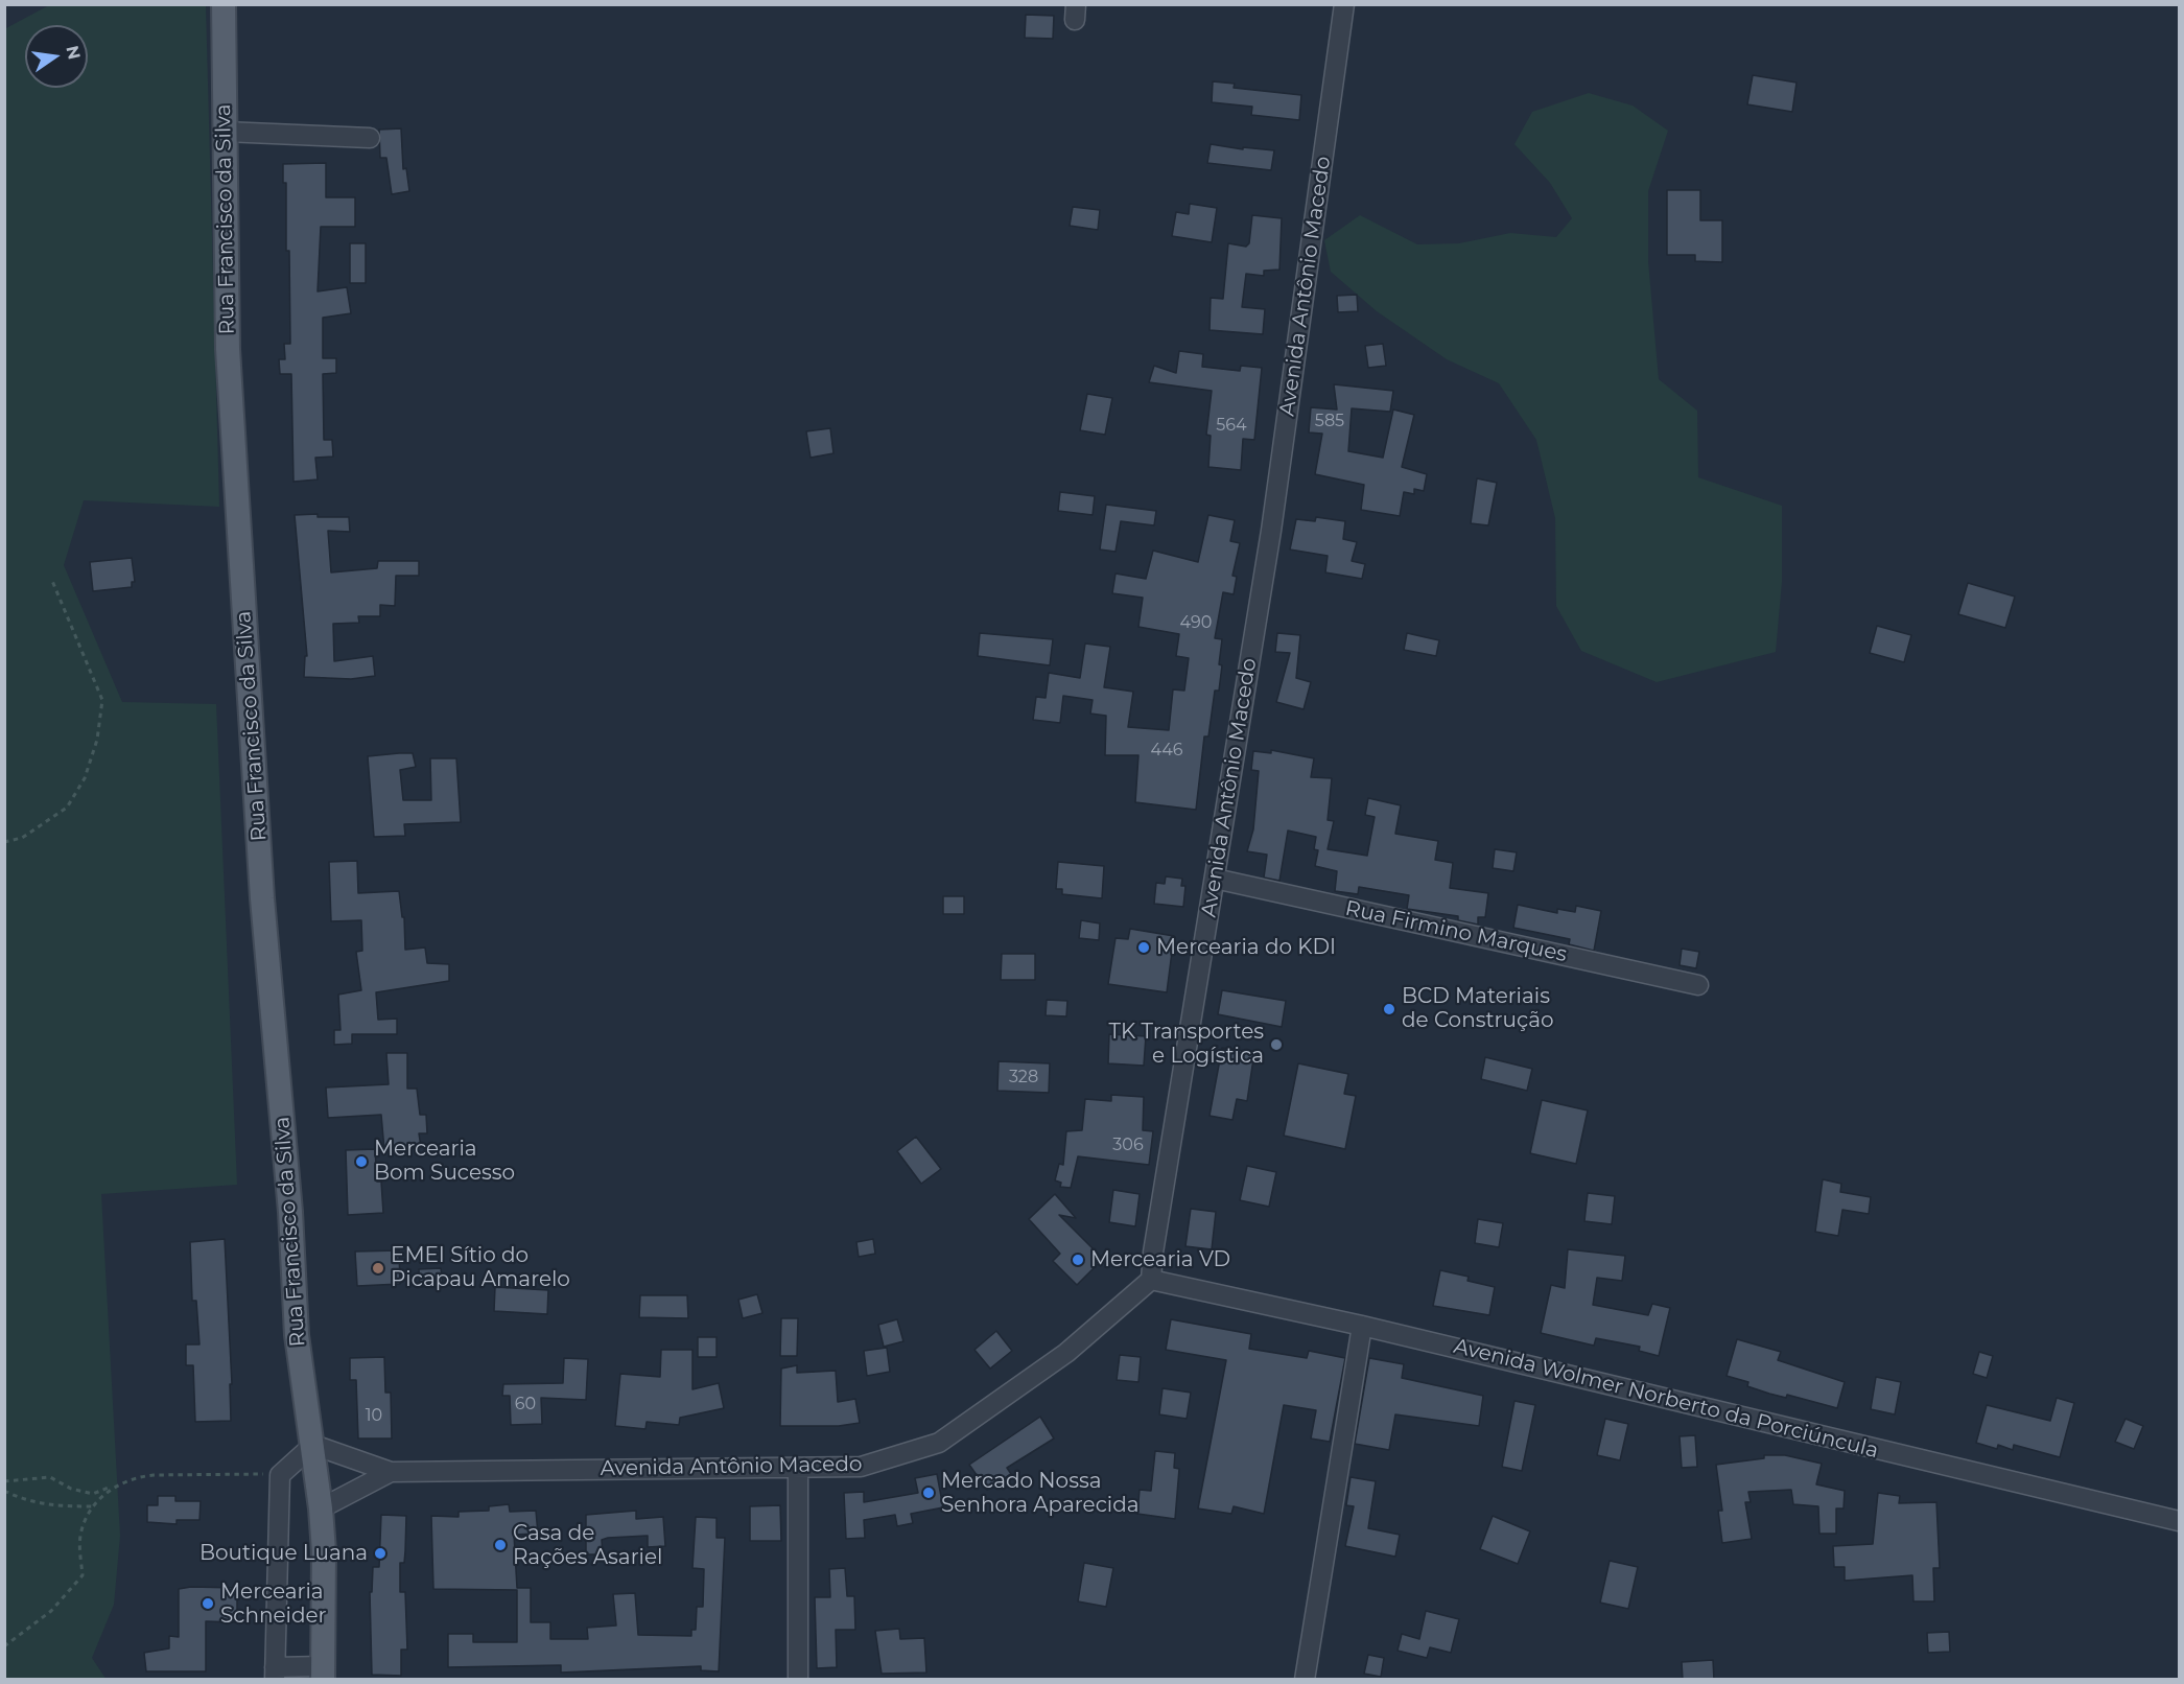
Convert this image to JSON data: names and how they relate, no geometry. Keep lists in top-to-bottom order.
{
  "streets": {
    "main road": ["Rua Francisco da Silva"],
    "street": ["Avenida Antônio Macedo", "Rua Firmino Marques", "Avenida Wolmer Norberto da Porciúncula"]
  },
  "crossings": [
    ["Avenida Antônio Macedo", "Rua Firmino Marques"],
    ["Avenida Antônio Macedo", "Avenida Wolmer Norberto da Porciúncula"]
  ],
  "places": [
    "Mercearia do KDI",
    "BCD Materiais de Construção",
    "TK Transportes e Logística",
    "Mercearia Bom Sucesso",
    "Mercearia VD",
    "EMEI Sítio do Picapau Amarelo",
    "Mercado Nossa Senhora Aparecida",
    "Casa de Rações Asariel",
    "Boutique Luana",
    "Mercearia Schneider"
  ],
  "house_numbers": [
    "585",
    "564",
    "490",
    "446",
    "328",
    "306",
    "60",
    "10"
  ],
  "north": "right"
}
